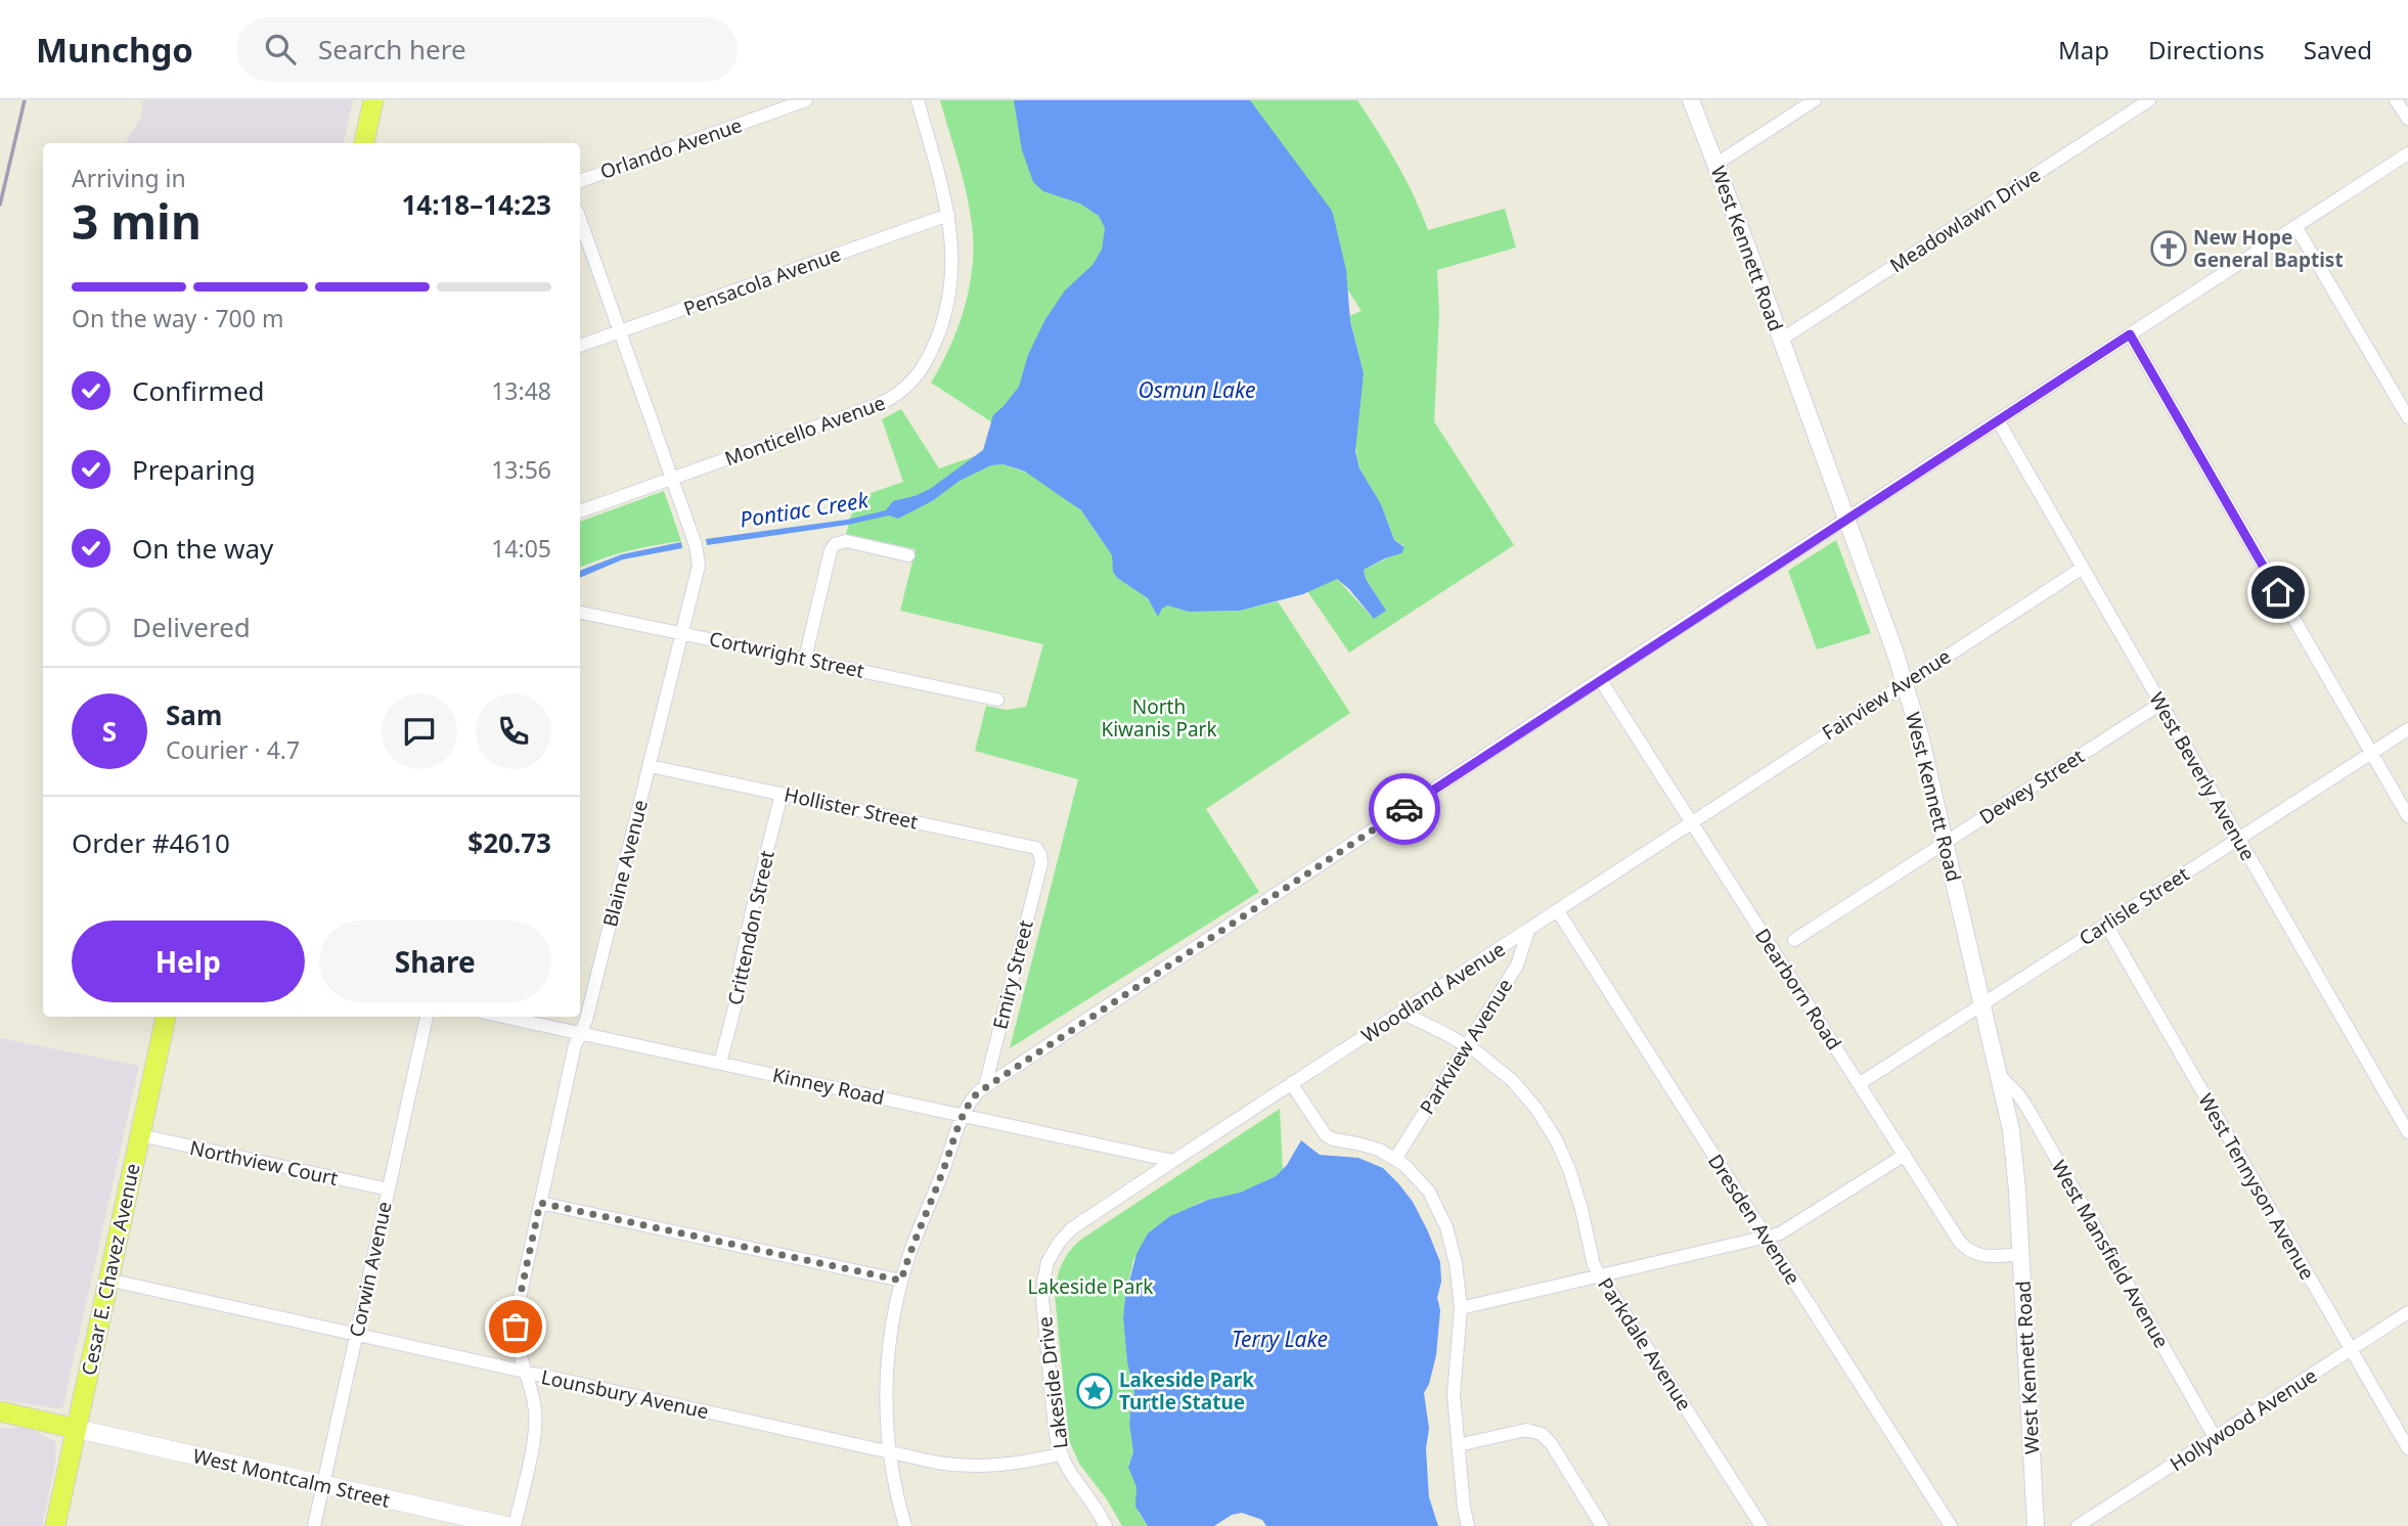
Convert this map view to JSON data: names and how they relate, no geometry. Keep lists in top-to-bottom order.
{
  "streets": {
    "main road": ["Cesar E. Chavez Avenue", "West Montcalm Street"],
    "street": [
      "Orlando Avenue",
      "Meadowlawn Drive",
      "West Kennett Road",
      "Pensacola Avenue",
      "Monticello Avenue",
      "Cortwright Street",
      "Fairview Avenue",
      "West Beverly Avenue",
      "Dewey Street",
      "Hollister Street",
      "Blaine Avenue",
      "Carlisle Street",
      "Crittendon Street",
      "Emiry Street",
      "Dearborn Road",
      "Woodland Avenue",
      "Parkview Avenue",
      "Kinney Road",
      "Northview Court",
      "West Tennyson Avenue",
      "Dresden Avenue",
      "West Mansfield Avenue",
      "Corwin Avenue",
      "Parkdale Avenue",
      "Lakeside Drive",
      "Lounsbury Avenue",
      "Hollywood Avenue"
    ]
  },
  "crossings": [
    ["Meadowlawn Drive", "West Kennett Road"],
    ["West Kennett Road", "Fairview Avenue"],
    ["West Kennett Road", "Dewey Street"],
    ["West Kennett Road", "Carlisle Street"],
    ["West Kennett Road", "Dearborn Road"],
    ["West Kennett Road", "West Mansfield Avenue"],
    ["Pensacola Avenue", "Monticello Avenue"],
    ["Pensacola Avenue", "Blaine Avenue"],
    ["Monticello Avenue", "Blaine Avenue"],
    ["Cortwright Street", "Blaine Avenue"],
    ["Fairview Avenue", "West Beverly Avenue"],
    ["Fairview Avenue", "Dearborn Road"],
    ["Fairview Avenue", "Woodland Avenue"],
    ["West Beverly Avenue", "Dewey Street"],
    ["West Beverly Avenue", "Carlisle Street"],
    ["Hollister Street", "Blaine Avenue"],
    ["Hollister Street", "Crittendon Street"],
    ["Hollister Street", "Emiry Street"],
    ["Blaine Avenue", "Kinney Road"],
    ["Blaine Avenue", "Lounsbury Avenue"],
    ["Carlisle Street", "Dearborn Road"],
    ["Carlisle Street", "West Tennyson Avenue"],
    ["Crittendon Street", "Kinney Road"],
    ["Dearborn Road", "Woodland Avenue"],
    ["Woodland Avenue", "Parkview Avenue"],
    ["Woodland Avenue", "Kinney Road"],
    ["Woodland Avenue", "Dresden Avenue"],
    ["Woodland Avenue", "Parkdale Avenue"],
    ["Woodland Avenue", "Lakeside Drive"],
    ["Parkview Avenue", "Parkdale Avenue"],
    ["Kinney Road", "Lakeside Drive"],
    ["Northview Court", "Cesar E. Chavez Avenue"],
    ["Northview Court", "Corwin Avenue"],
    ["West Tennyson Avenue", "Hollywood Avenue"],
    ["West Mansfield Avenue", "Hollywood Avenue"],
    ["Cesar E. Chavez Avenue", "Lounsbury Avenue"],
    ["Cesar E. Chavez Avenue", "West Montcalm Street"],
    ["Corwin Avenue", "Lounsbury Avenue"],
    ["Corwin Avenue", "West Montcalm Street"],
    ["Lakeside Drive", "Lounsbury Avenue"]
  ],
  "water": ["Osmun Lake", "Pontiac Creek", "Terry Lake"],
  "parks": ["North Kiwanis Park", "Lakeside Park"],
  "places": {
    "church": ["New Hope General Baptist"],
    "place": ["Lakeside Park Turtle Statue"]
  },
  "page": {
    "header": "Munchgo",
    "search": "Search here",
    "nav": ["Map", "Directions", "Saved"],
    "heading": ["3 min", "Arriving in", "14:18–14:23"],
    "panel": [
      "Sam",
      "Courier · 4.7",
      "Order #4610",
      "$20.73"
    ],
    "bar": "On the way · 700 m",
    "list": [
      ["Confirmed", "13:48"],
      ["Preparing", "13:56"],
      ["On the way", "14:05"],
      "Delivered"
    ],
    "round": "S",
    "buttons": ["Help", "Share"]
  }
}
